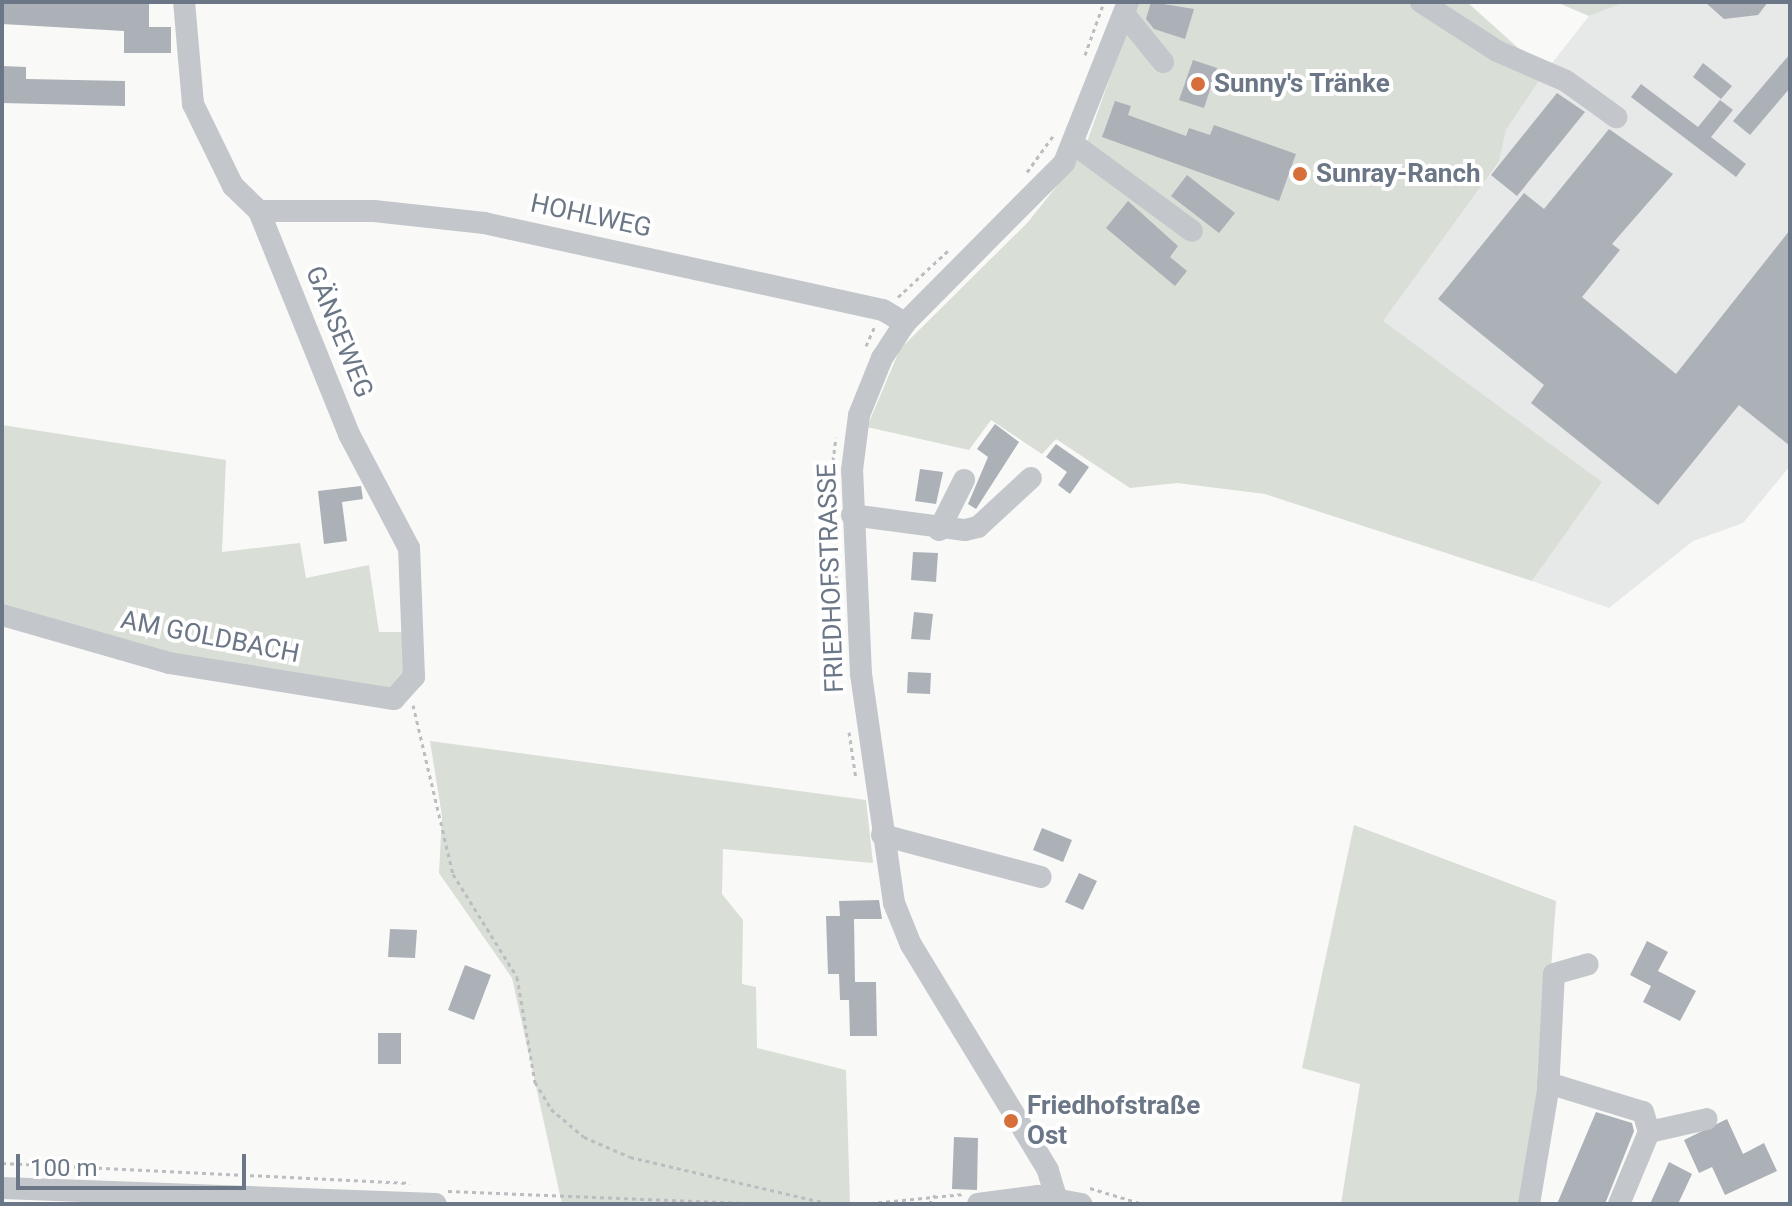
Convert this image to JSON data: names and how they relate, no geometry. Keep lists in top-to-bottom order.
{
  "streets": {
    "street": [
      "HOHLWEG",
      "GÄNSEWEG",
      "FRIEDHOFSTRASSE",
      "AM GOLDBACH"
    ]
  },
  "crossings": [
    ["HOHLWEG", "GÄNSEWEG"],
    ["HOHLWEG", "FRIEDHOFSTRASSE"],
    ["GÄNSEWEG", "AM GOLDBACH"]
  ],
  "places": ["Sunny's Tränke", "Sunray-Ranch", "Friedhofstraße Ost"],
  "scale_bar": "100 m"
}
